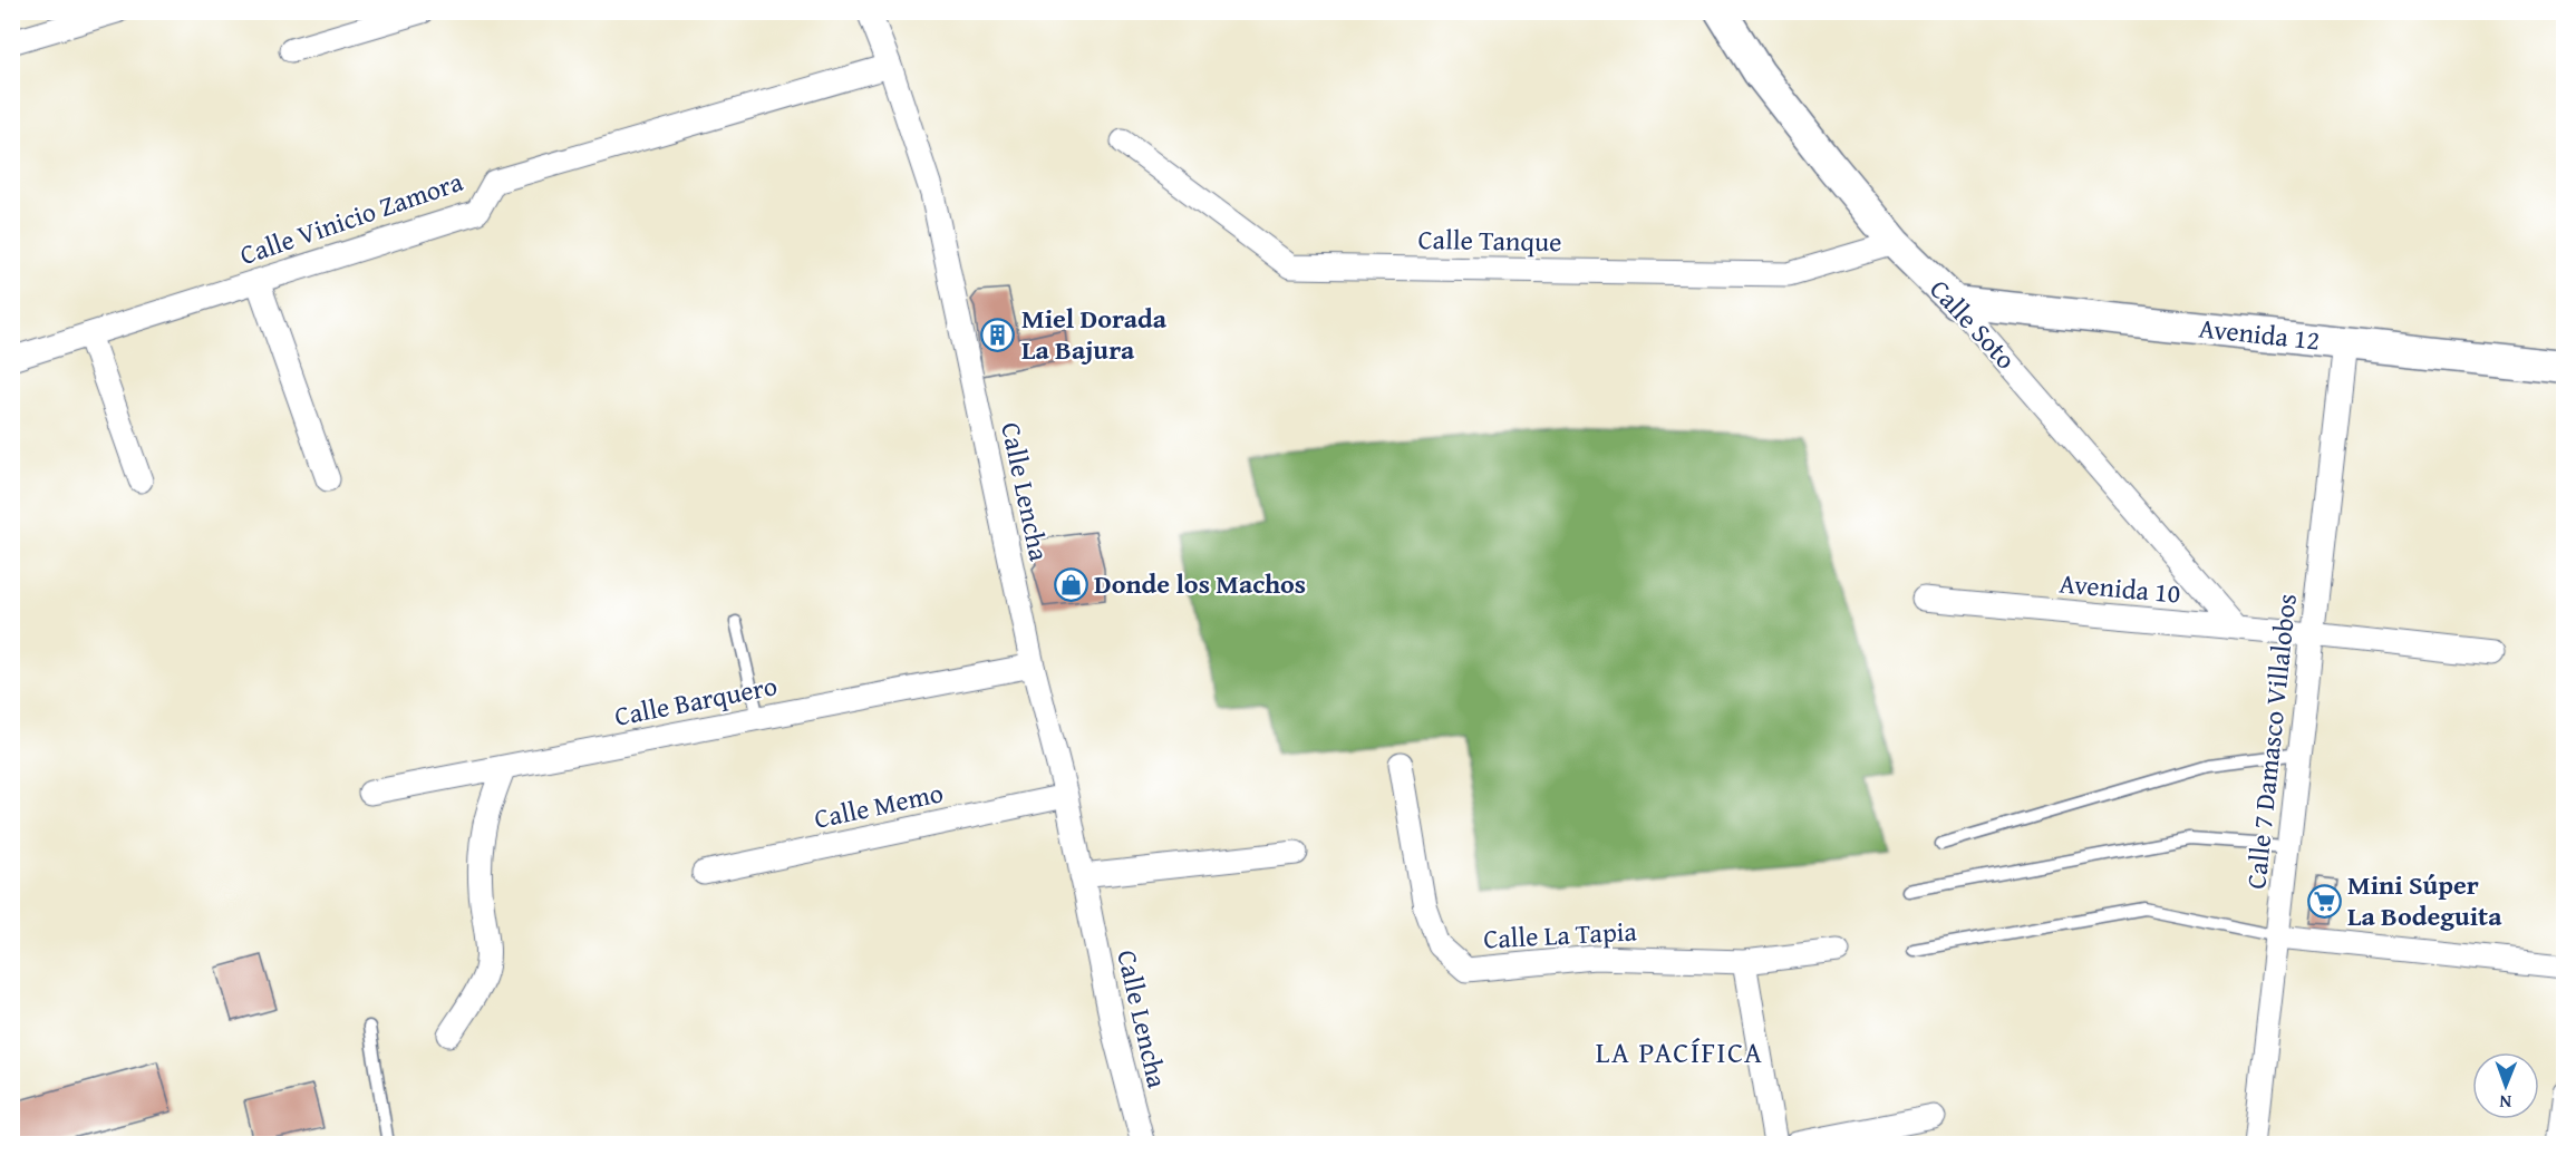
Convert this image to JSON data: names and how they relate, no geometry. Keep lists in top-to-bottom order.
{
  "streets": {
    "street": [
      "Calle Vinicio Zamora",
      "Calle Tanque",
      "Calle Soto",
      "Avenida 12",
      "Calle Lencha",
      "Avenida 10",
      "Calle Barquero",
      "Calle 7 Damasco Villalobos",
      "Calle Memo",
      "Calle La Tapia"
    ]
  },
  "crossings": [
    ["Calle Vinicio Zamora", "Calle Lencha"],
    ["Calle Tanque", "Calle Soto"],
    ["Calle Soto", "Avenida 12"],
    ["Calle Soto", "Avenida 10"],
    ["Avenida 12", "Calle 7 Damasco Villalobos"],
    ["Calle Lencha", "Calle Barquero"],
    ["Calle Lencha", "Calle Memo"],
    ["Avenida 10", "Calle 7 Damasco Villalobos"]
  ],
  "districts": ["LA PACÍFICA"],
  "places": {
    "building": ["Miel Dorada La Bajura"],
    "shop": ["Donde los Machos"],
    "supermarket": ["Mini Súper La Bodeguita"]
  },
  "north": "bottom"
}
